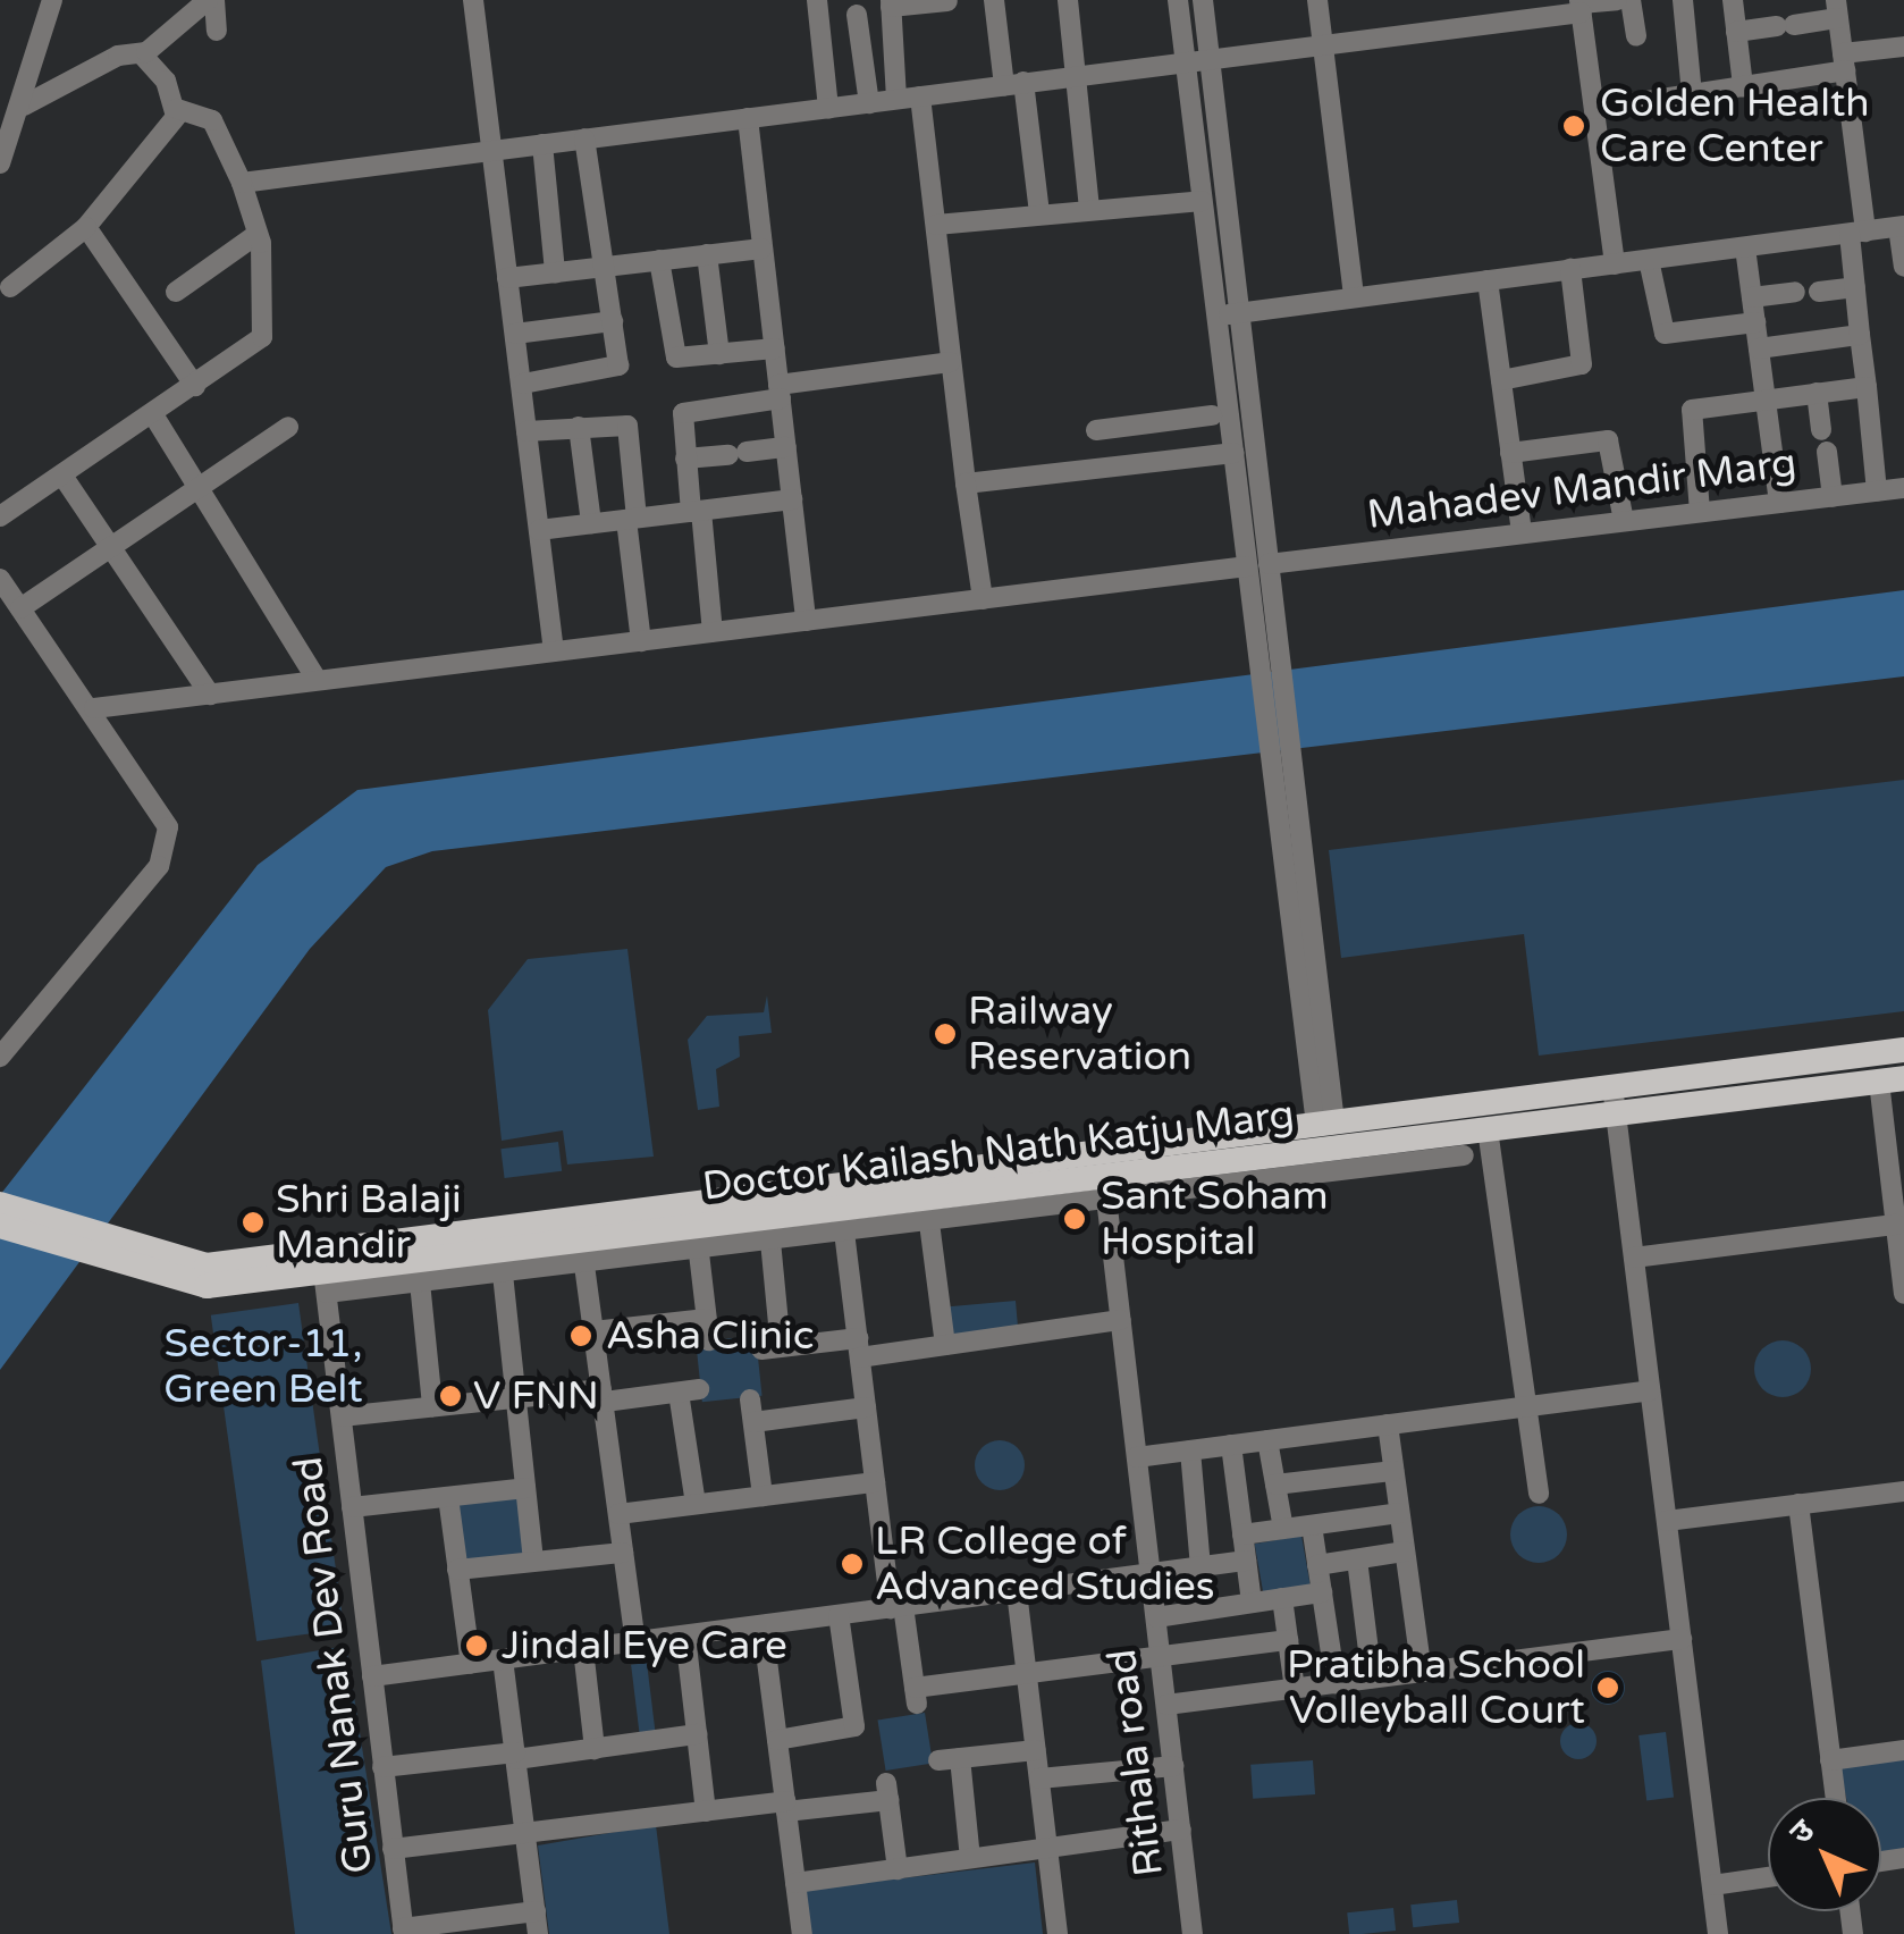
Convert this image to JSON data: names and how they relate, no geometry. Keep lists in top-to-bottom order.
{
  "streets": {
    "main road": ["Doctor Kailash Nath Katju Marg"],
    "street": ["Mahadev Mandir Marg", "Guru Nanak Dev Road", "Rithala road"]
  },
  "crossings": [
    ["Doctor Kailash Nath Katju Marg", "Guru Nanak Dev Road"],
    ["Doctor Kailash Nath Katju Marg", "Rithala road"]
  ],
  "parks": ["Sector-11, Green Belt"],
  "places": [
    "Golden Health Care Center",
    "Railway Reservation",
    "Sant Soham Hospital",
    "Shri Balaji Mandir",
    "Asha Clinic",
    "V FNN",
    "LR College of Advanced Studies",
    "Jindal Eye Care",
    "Pratibha School Volleyball Court"
  ],
  "north": "top left"
}
